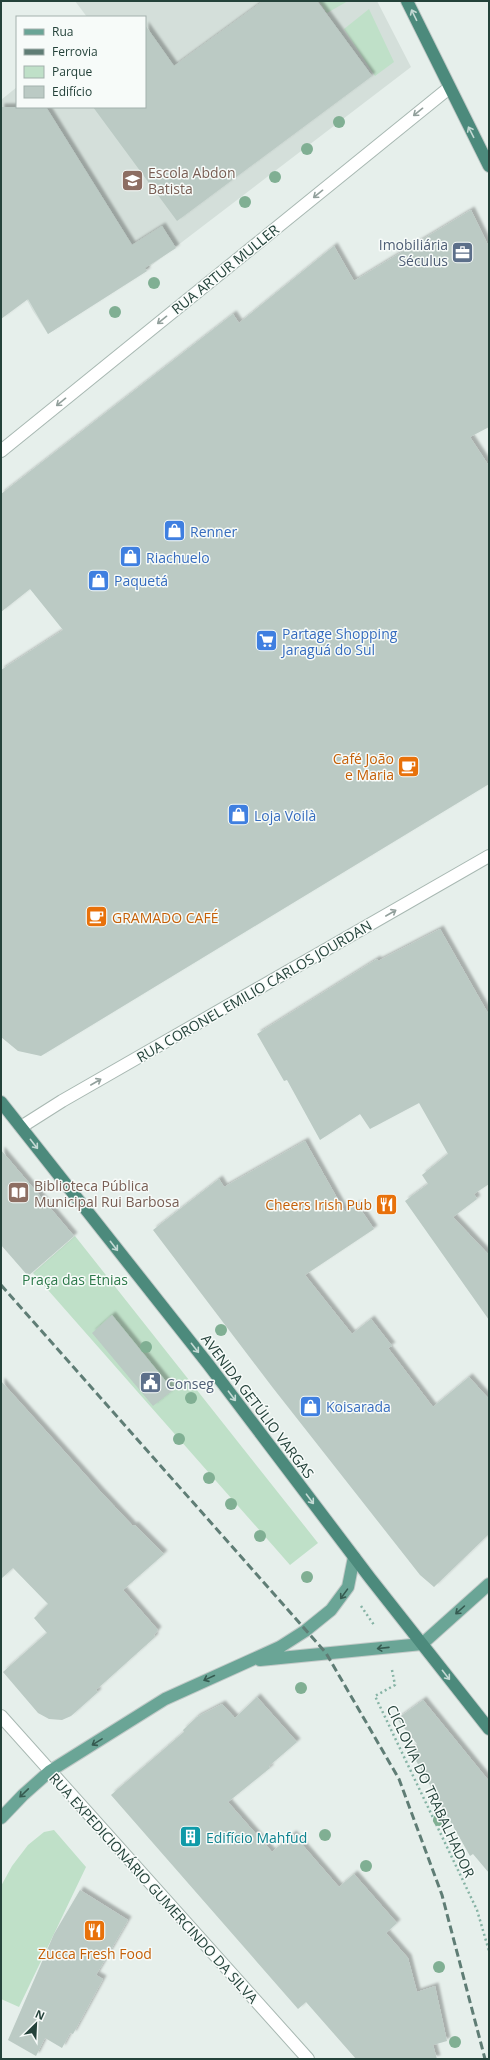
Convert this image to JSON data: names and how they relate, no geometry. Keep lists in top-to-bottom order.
{
  "streets": {
    "highway": ["AVENIDA GETÚLIO VARGAS"],
    "street": ["RUA ARTUR MULLER", "RUA CORONEL EMILIO CARLOS JOURDAN", "RUA EXPEDICIONÁRIO GUMERCINDO DA SILVA"],
    "path": ["CICLOVIA DO TRABALHADOR"]
  },
  "crossings": [
    ["RUA CORONEL EMILIO CARLOS JOURDAN", "AVENIDA GETÚLIO VARGAS"]
  ],
  "one_way": ["RUA ARTUR MULLER", "RUA CORONEL EMILIO CARLOS JOURDAN", "AVENIDA GETÚLIO VARGAS"],
  "parks": ["Praça das Etnias"],
  "places": {
    "school or university": ["Escola Abdon Batista"],
    "office": ["Imobiliária Séculus"],
    "shop": [
      "Renner",
      "Riachuelo",
      "Paquetá",
      "Loja Voilà",
      "Koisarada"
    ],
    "supermarket": ["Partage Shopping Jaraguá do Sul"],
    "cafe": ["Café João e Maria", "GRAMADO CAFÉ"],
    "library": ["Biblioteca Pública Municipal Rui Barbosa"],
    "restaurant": ["Cheers Irish Pub", "Zucca Fresh Food"],
    "public building": ["Conseg"],
    "building": ["Edifício Mahfud"]
  },
  "legend": [
    "Rua",
    "Ferrovia",
    "Parque",
    "Edifício"
  ],
  "north": "top right"
}
